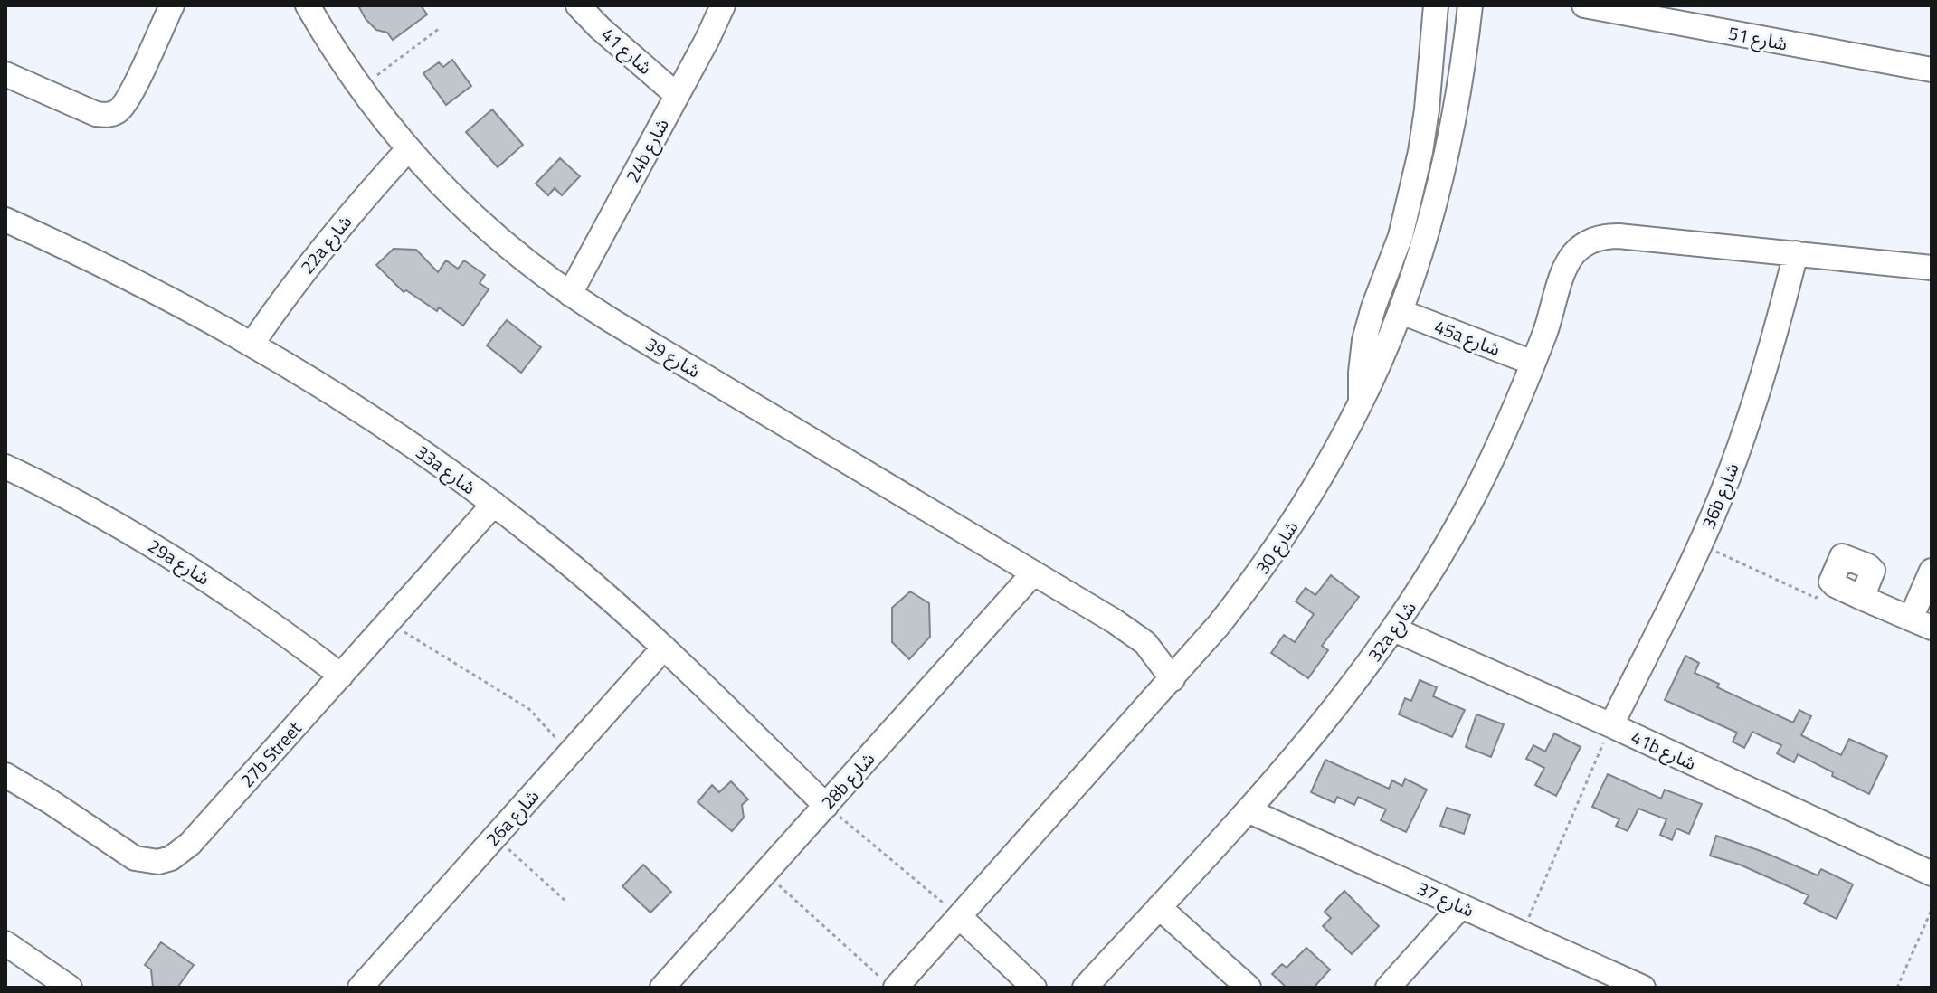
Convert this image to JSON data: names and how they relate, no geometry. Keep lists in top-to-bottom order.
{
  "streets": {
    "street": [
      "شارع 51",
      "شارع 41",
      "24b شارع",
      "22a شارع",
      "45a شارع",
      "شارع 39",
      "33a شارع",
      "36b شارع",
      "شارع 30",
      "29a شارع",
      "32a شارع",
      "41b شارع",
      "27b Street",
      "28b شارع",
      "26a شارع",
      "شارع 37"
    ]
  },
  "crossings": [
    ["شارع 41", "24b شارع"],
    ["24b شارع", "شارع 39"],
    ["22a شارع", "شارع 39"],
    ["22a شارع", "33a شارع"],
    ["45a شارع", "شارع 30"],
    ["45a شارع", "32a شارع"],
    ["شارع 39", "شارع 30"],
    ["شارع 39", "28b شارع"],
    ["33a شارع", "27b Street"],
    ["33a شارع", "28b شارع"],
    ["33a شارع", "26a شارع"],
    ["36b شارع", "32a شارع"],
    ["36b شارع", "41b شارع"],
    ["29a شارع", "27b Street"],
    ["32a شارع", "41b شارع"],
    ["32a شارع", "شارع 37"]
  ]
}
